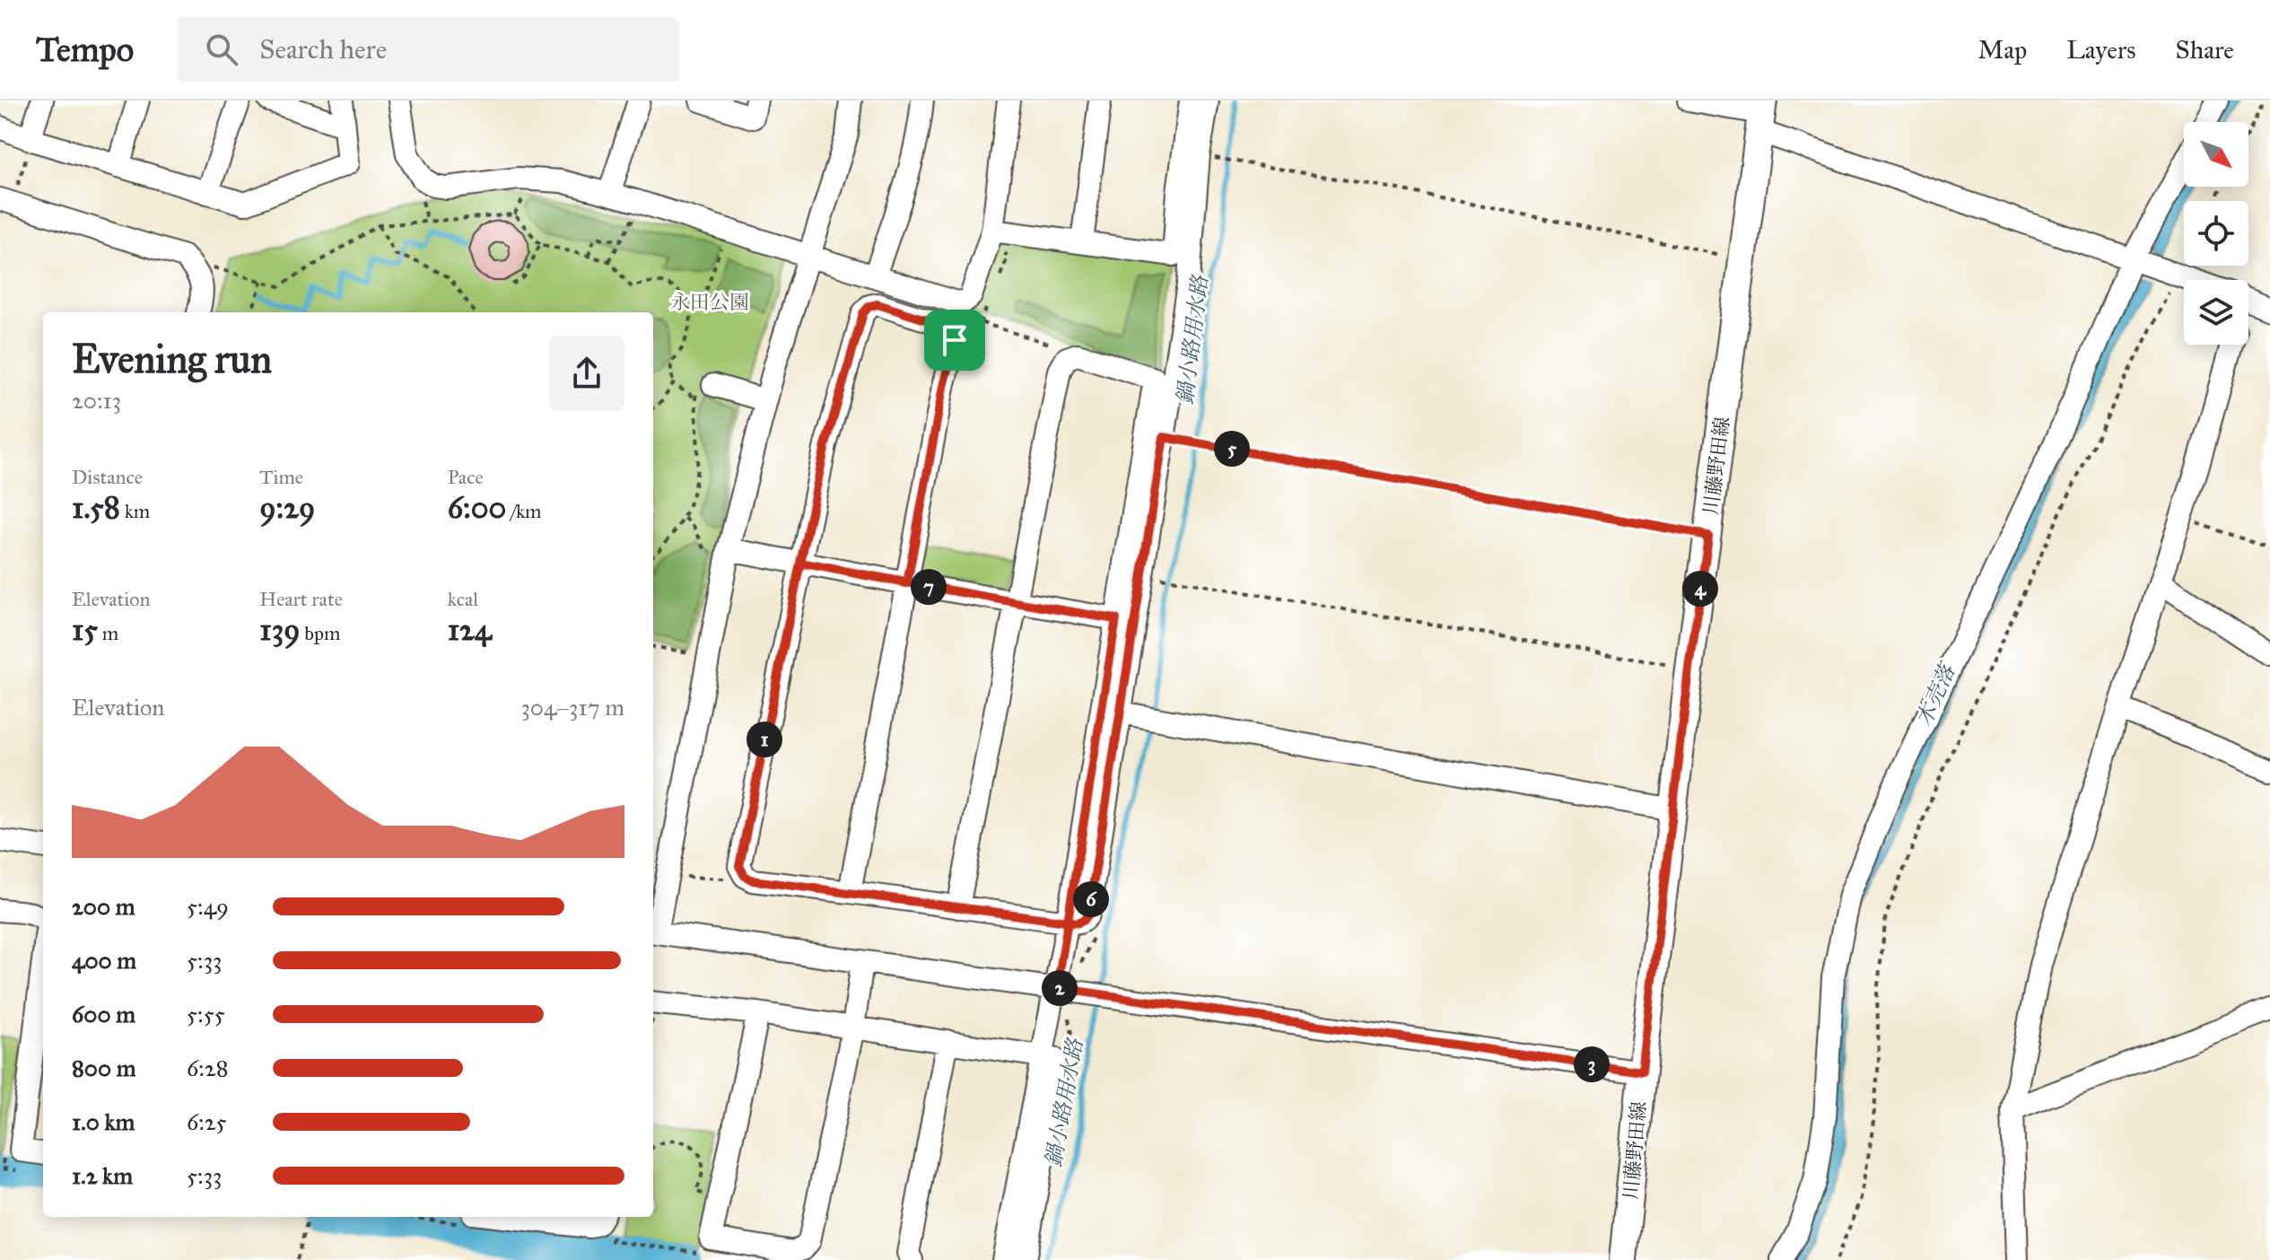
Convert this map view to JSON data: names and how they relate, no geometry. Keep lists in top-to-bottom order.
{
  "streets": {
    "main road": ["川藤野田線"]
  },
  "water": ["鍋小路用水路", "木売落"],
  "parks": ["永田公園"],
  "north": "bottom right",
  "page": {
    "header": "Tempo",
    "search": "Search here",
    "nav": ["Map", "Layers", "Share"],
    "heading": ["Evening run", "20:13"],
    "pins": [
      "5",
      "7",
      "4",
      "1",
      "6",
      "2",
      "3"
    ],
    "stats": [
      ["Distance", "1.58 km"],
      ["Time", "9:29"],
      ["Pace", "6:00 /km"],
      ["Elevation", "15 m"],
      ["Heart rate", "139 bpm"],
      ["kcal", "124"]
    ],
    "chart": ["Elevation", "304–317 m"],
    "list": [
      {
        "name": "200 m",
        "note": "5:49"
      },
      {
        "name": "400 m",
        "note": "5:33"
      },
      {
        "name": "600 m",
        "note": "5:55"
      },
      {
        "name": "800 m",
        "note": "6:28"
      },
      {
        "name": "1.0 km",
        "note": "6:25"
      },
      {
        "name": "1.2 km",
        "note": "5:33"
      }
    ]
  }
}
